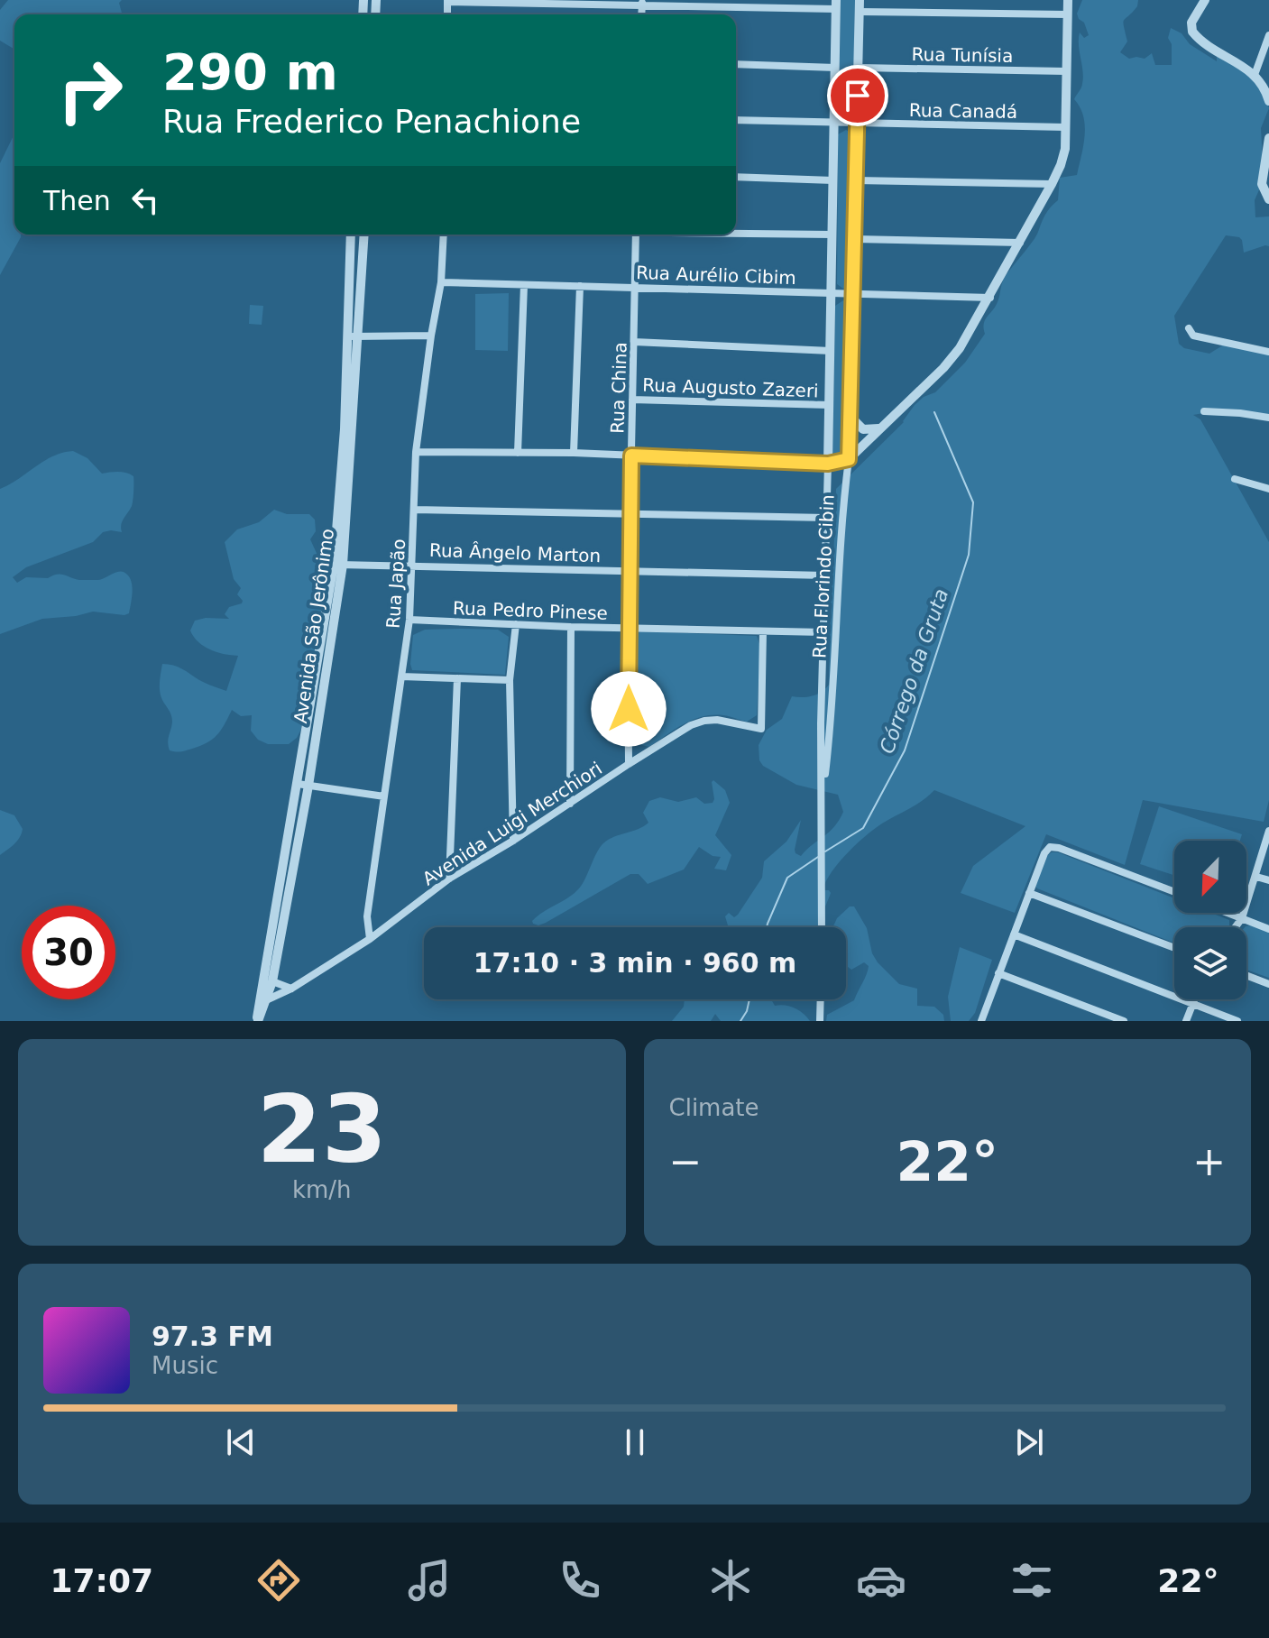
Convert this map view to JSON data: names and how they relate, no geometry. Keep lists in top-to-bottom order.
{
  "streets": {
    "street": [
      "Rua Tunísia",
      "Rua Canadá",
      "Rua Aurélio Cibim",
      "Rua China",
      "Rua Augusto Zazeri",
      "Rua Ângelo Marton",
      "Rua Florindo Cibin",
      "Rua Japão",
      "Rua Pedro Pinese",
      "Avenida São Jerônimo",
      "Avenida Luigi Merchiori"
    ]
  },
  "crossings": [
    ["Rua Tunísia", "Rua Florindo Cibin"],
    ["Rua Canadá", "Rua Florindo Cibin"],
    ["Rua Aurélio Cibim", "Rua China"],
    ["Rua Aurélio Cibim", "Rua Florindo Cibin"],
    ["Rua Aurélio Cibim", "Rua Japão"],
    ["Rua China", "Rua Augusto Zazeri"],
    ["Rua China", "Rua Ângelo Marton"],
    ["Rua China", "Rua Pedro Pinese"],
    ["Rua China", "Avenida Luigi Merchiori"],
    ["Rua Augusto Zazeri", "Rua Florindo Cibin"],
    ["Rua Ângelo Marton", "Rua Florindo Cibin"],
    ["Rua Ângelo Marton", "Rua Japão"],
    ["Rua Ângelo Marton", "Avenida São Jerônimo"],
    ["Rua Florindo Cibin", "Rua Pedro Pinese"],
    ["Rua Japão", "Rua Pedro Pinese"],
    ["Rua Japão", "Avenida Luigi Merchiori"],
    ["Rua Pedro Pinese", "Avenida Luigi Merchiori"],
    ["Avenida São Jerônimo", "Avenida Luigi Merchiori"]
  ],
  "water": ["Córrego da Gruta"],
  "north": "bottom left",
  "page": {
    "turn": ["290 m", "Rua Frederico Penachione"],
    "then": "Then",
    "limit": "30",
    "trip": "17:10 · 3 min · 960 m",
    "tile": [
      ["23", "km/h"],
      "Climate"
    ],
    "heat": ["−", "22°", "+"],
    "song": ["97.3 FM", "Music"],
    "tabs": ["17:07", "22°"]
  }
}
